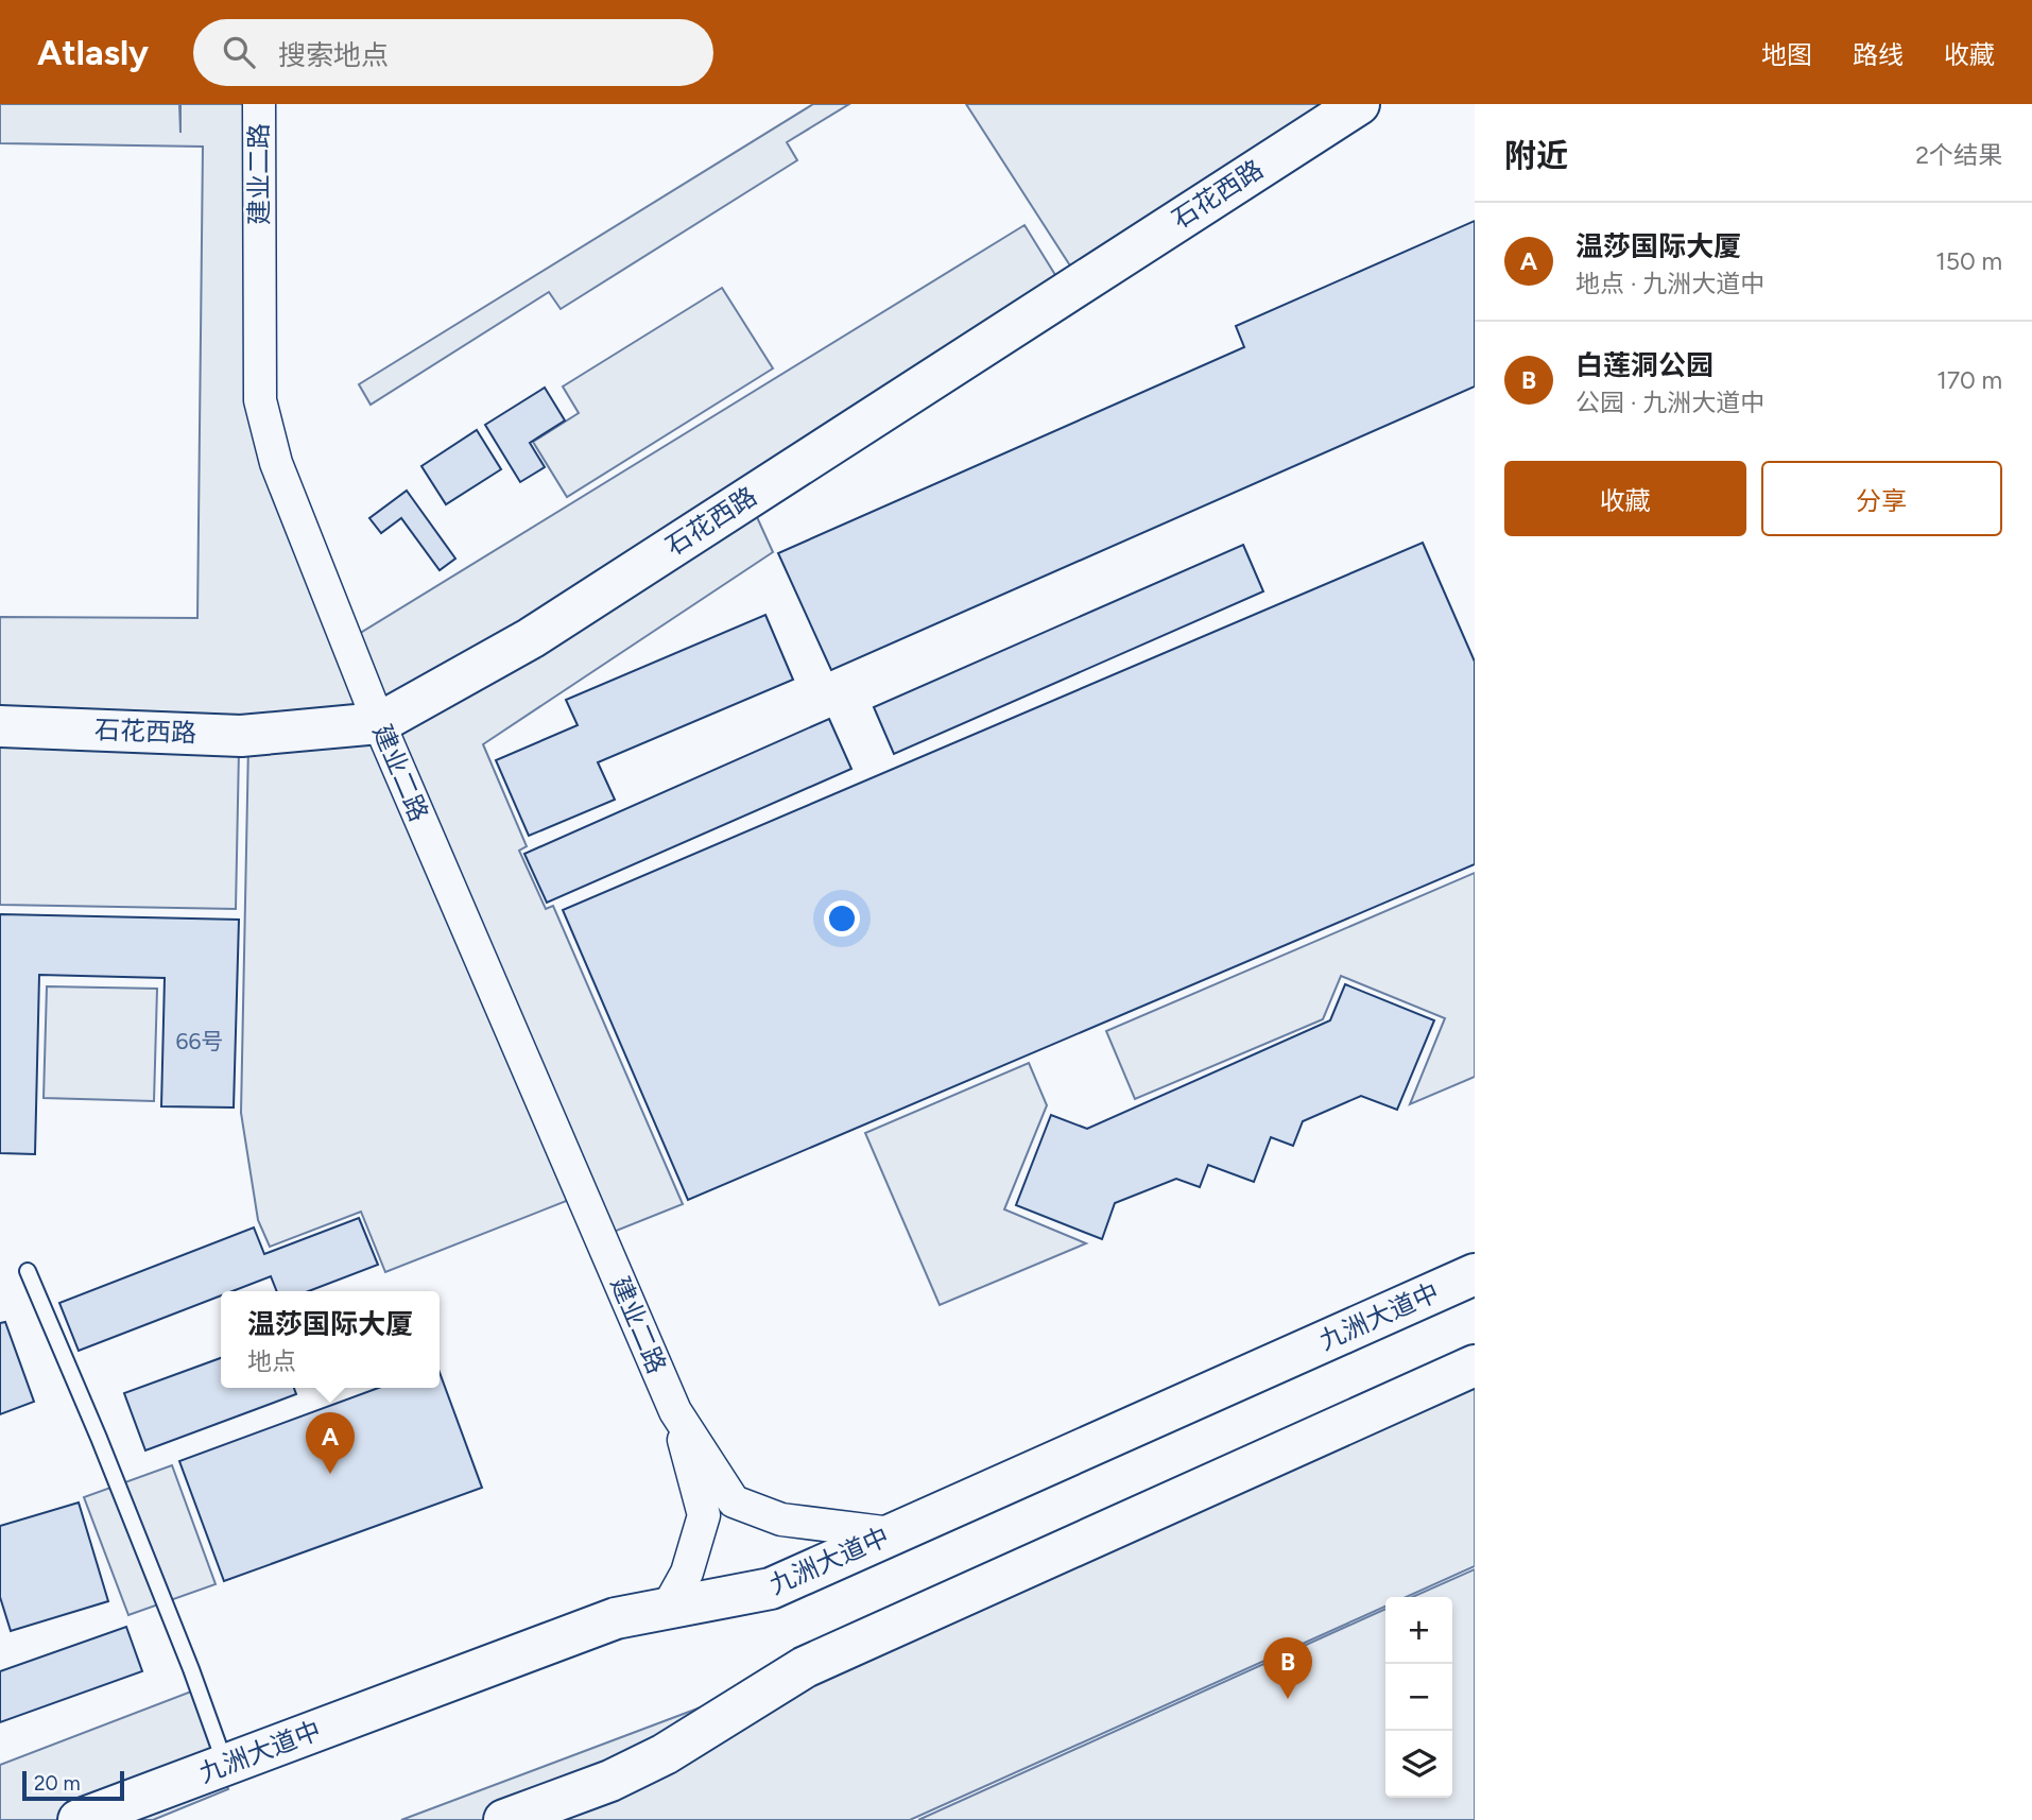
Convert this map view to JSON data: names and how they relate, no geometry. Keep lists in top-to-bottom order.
{
  "streets": {
    "main road": ["石花西路", "九洲大道中"],
    "street": ["建业二路"]
  },
  "crossings": [
    ["建业二路", "石花西路"],
    ["建业二路", "九洲大道中"]
  ],
  "house_numbers": ["66号"],
  "scale_bar": "20 m",
  "page": {
    "header": "Atlasly",
    "search": "搜索地点",
    "nav": ["地图", "路线", "收藏"],
    "heading": ["附近", "2个结果"],
    "list": [
      {
        "mark": "A",
        "name": "温莎国际大厦",
        "note": "地点 · 九洲大道中",
        "value": "150 m"
      },
      {
        "mark": "B",
        "name": "白莲洞公园",
        "note": "公园 · 九洲大道中",
        "value": "170 m"
      }
    ],
    "buttons": ["收藏", "分享"],
    "popup": ["温莎国际大厦", "地点"],
    "pins": ["A", "B"],
    "map_buttons": ["+", "−"],
    "scale": "20 m"
  }
}
